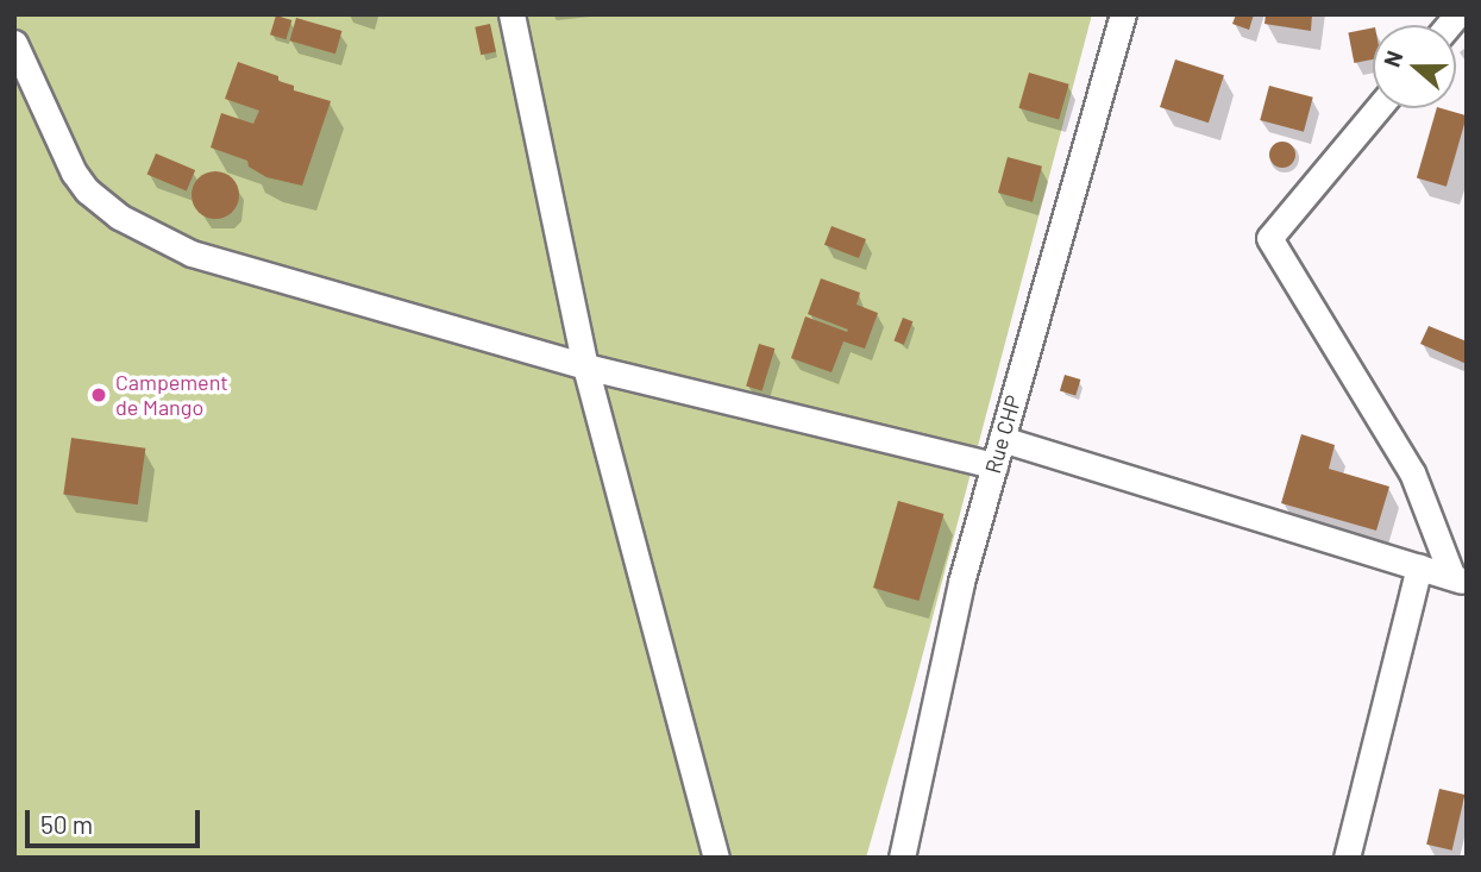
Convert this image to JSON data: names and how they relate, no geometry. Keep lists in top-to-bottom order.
{
  "streets": {
    "street": ["Rue CHP"]
  },
  "places": ["Campement de Mango"],
  "scale_bar": "50 m",
  "north": "left"
}
